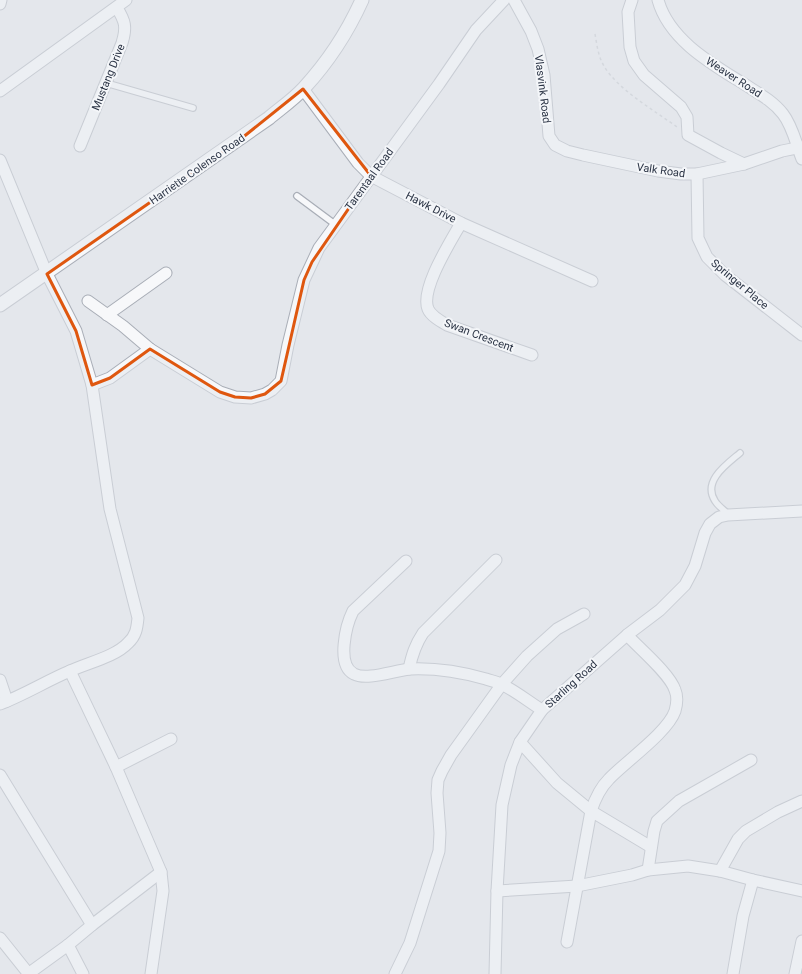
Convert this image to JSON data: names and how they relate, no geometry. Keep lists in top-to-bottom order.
{
  "streets": {
    "street": [
      "Mustang Drive",
      "Weaver Road",
      "Vlasvink Road",
      "Harriette Colenso Road",
      "Valk Road",
      "Tarentaal Road",
      "Hawk Drive",
      "Springer Place",
      "Swan Crescent",
      "Starling Road"
    ]
  },
  "crossings": [
    ["Weaver Road", "Valk Road"],
    ["Vlasvink Road", "Valk Road"],
    ["Harriette Colenso Road", "Hawk Drive"],
    ["Valk Road", "Springer Place"],
    ["Tarentaal Road", "Hawk Drive"],
    ["Hawk Drive", "Swan Crescent"]
  ]
}
